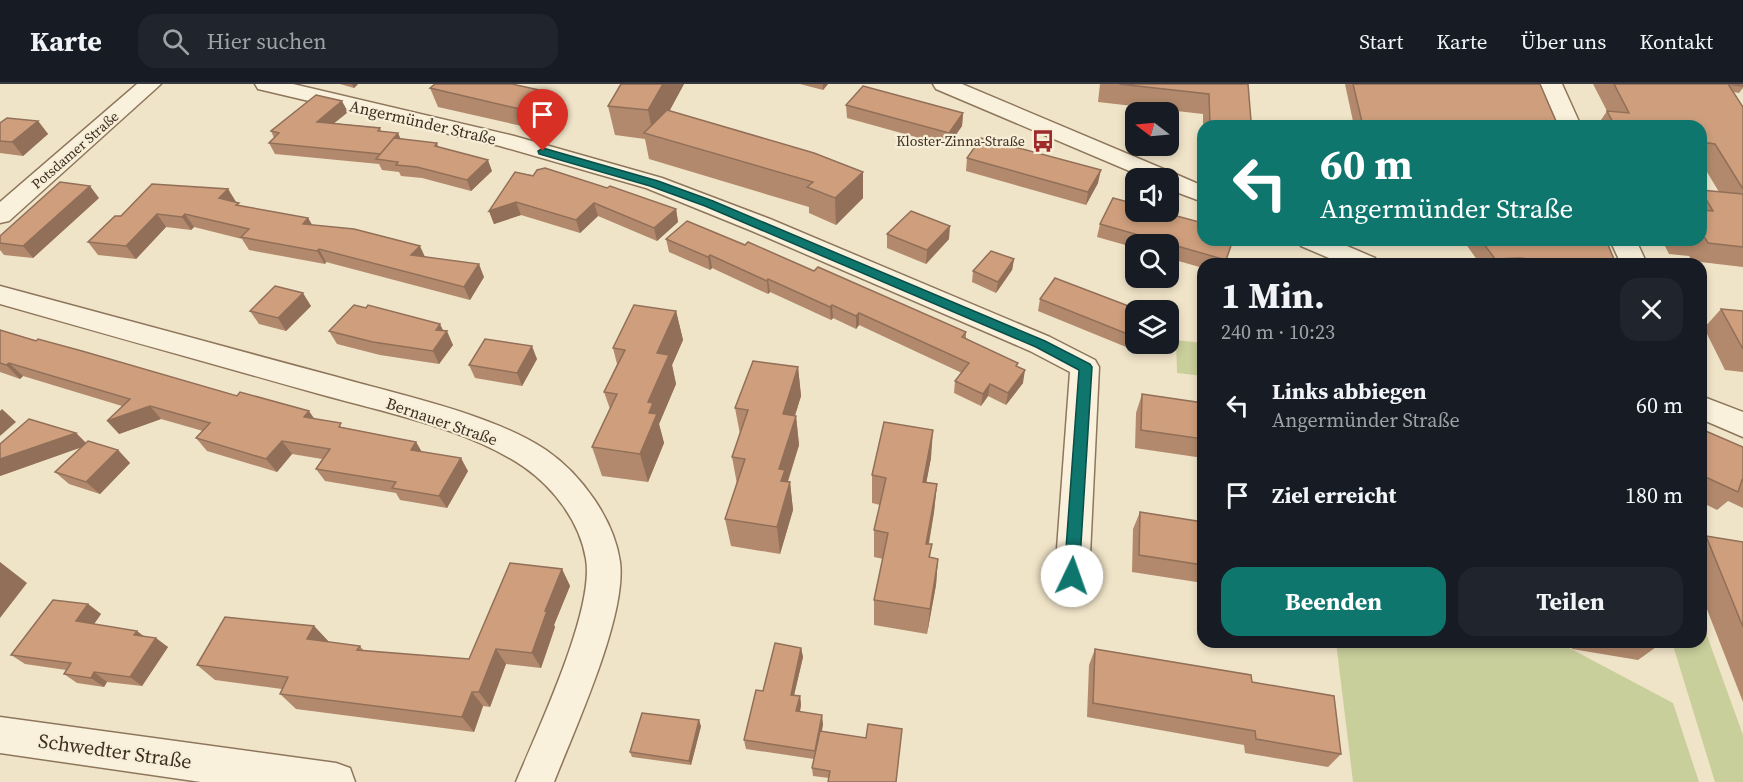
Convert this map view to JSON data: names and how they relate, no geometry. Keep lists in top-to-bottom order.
{
  "streets": {
    "street": [
      "Angermünder Straße",
      "Potsdamer Straße",
      "Bernauer Straße",
      "Schwedter Straße"
    ]
  },
  "places": {
    "bus stop": ["Kloster-Zinna-Straße"]
  },
  "north": "left",
  "page": {
    "header": "Karte",
    "search": "Hier suchen",
    "nav": [
      "Start",
      "Karte",
      "Über uns",
      "Kontakt"
    ],
    "turn": ["60 m", "Angermünder Straße"],
    "heading": ["1 Min.", "240 m · 10:23"],
    "list": [
      {
        "name": "Links abbiegen",
        "note": "Angermünder Straße",
        "value": "60 m"
      },
      {
        "name": "Ziel erreicht",
        "value": "180 m"
      }
    ],
    "buttons": ["Beenden", "Teilen"]
  }
}
